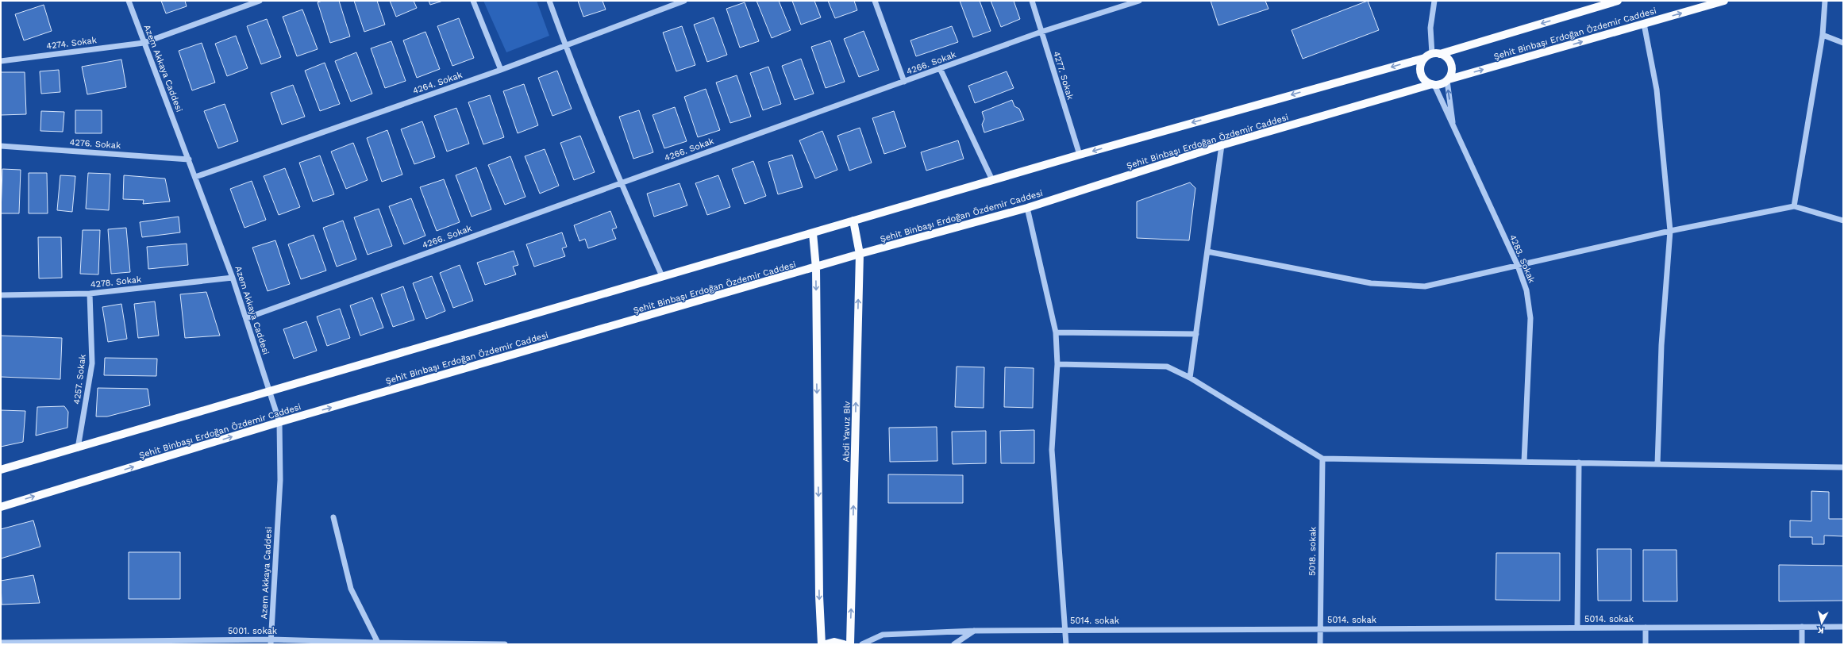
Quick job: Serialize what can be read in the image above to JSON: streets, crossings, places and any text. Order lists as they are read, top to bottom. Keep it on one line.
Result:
{"streets":{"main road":["Şehit Binbaşı Erdoğan Özdemir Caddesi","Abdi Yavuz Blv"],"street":["4274. Sokak","4266. Sokak","Azem Akkaya Caddesi","4277. Sokak","4264. Sokak","4276. Sokak","4283. Sokak","4278. Sokak","4257. Sokak","5018. sokak","5014. sokak","5001. sokak"]},"crossings":[["Şehit Binbaşı Erdoğan Özdemir Caddesi","Azem Akkaya Caddesi"],["Şehit Binbaşı Erdoğan Özdemir Caddesi","4283. Sokak"],["Şehit Binbaşı Erdoğan Özdemir Caddesi","Abdi Yavuz Blv"],["4274. Sokak","Azem Akkaya Caddesi"],["4266. Sokak","Azem Akkaya Caddesi"],["4266. Sokak","4277. Sokak"],["Azem Akkaya Caddesi","4264. Sokak"],["Azem Akkaya Caddesi","4276. Sokak"],["Azem Akkaya Caddesi","4278. Sokak"],["Azem Akkaya Caddesi","5001. sokak"],["4278. Sokak","4257. Sokak"],["5018. sokak","5014. sokak"]],"north":"bottom"}
